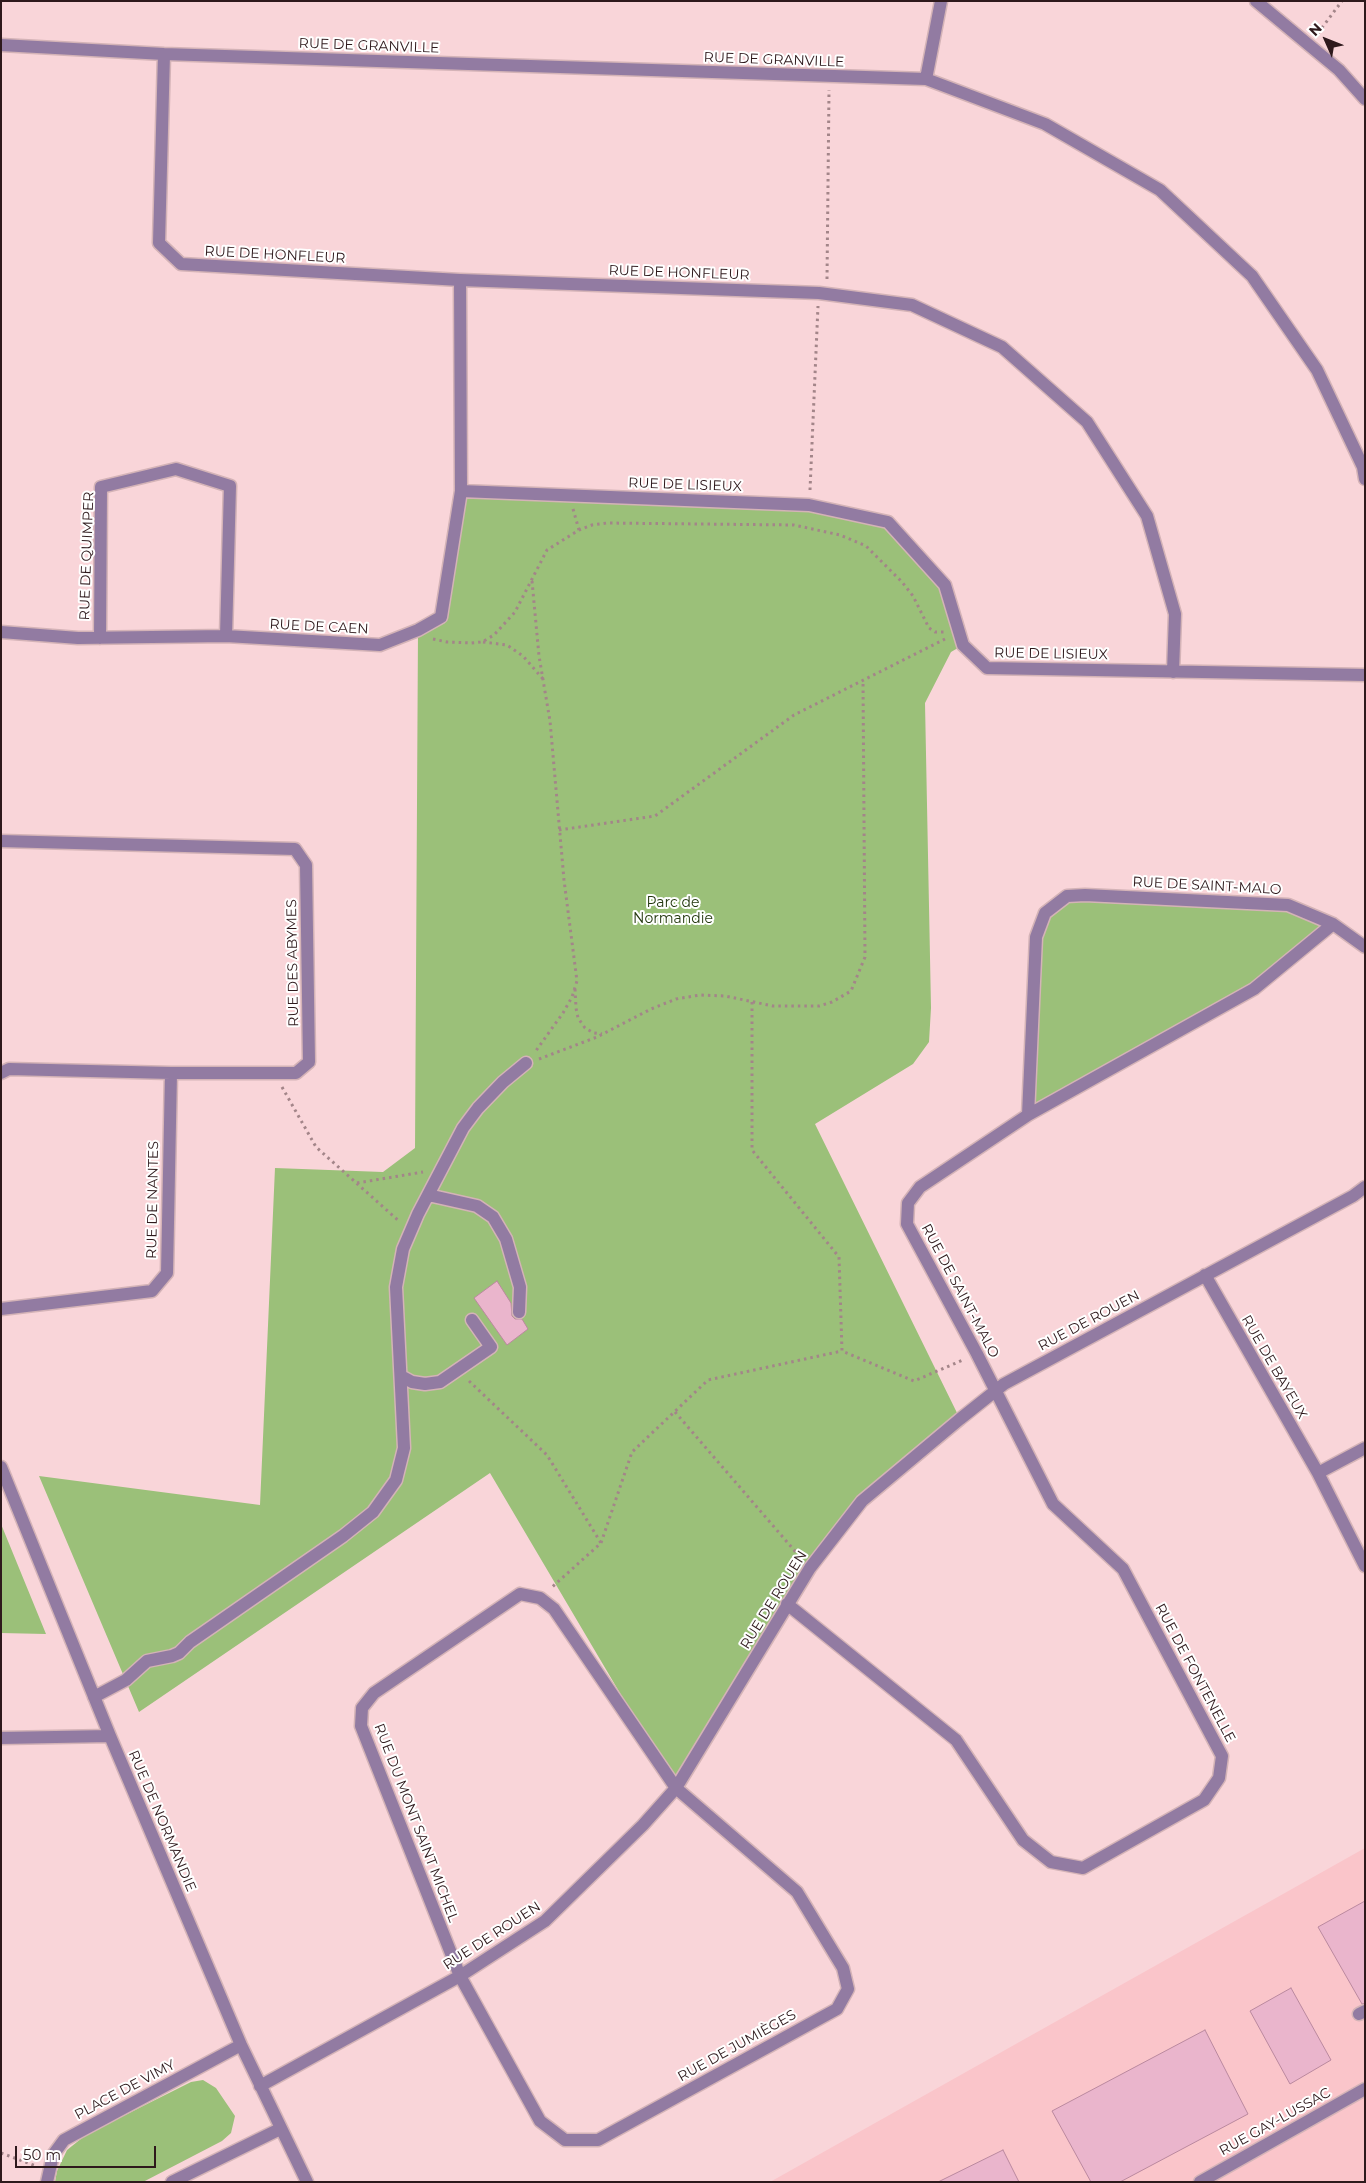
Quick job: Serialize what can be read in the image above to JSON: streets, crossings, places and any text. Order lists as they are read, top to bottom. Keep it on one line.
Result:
{"streets":{"street":["RUE DE GRANVILLE","RUE DE HONFLEUR","RUE DE LISIEUX","RUE DE QUIMPER","RUE DE CAEN","RUE DE SAINT-MALO","RUE DES ABYMES","RUE DE NANTES","RUE DE ROUEN","RUE DE BAYEUX","RUE DE FONTENELLE","RUE DE NORMANDIE","RUE DU MONT SAINT MICHEL","RUE DE JUMIÈGES","PLACE DE VIMY","RUE GAY-LUSSAC"]},"crossings":[["RUE DE GRANVILLE","RUE DE HONFLEUR"],["RUE DE HONFLEUR","RUE DE LISIEUX"],["RUE DE HONFLEUR","RUE DE CAEN"],["RUE DE LISIEUX","RUE DE CAEN"],["RUE DE QUIMPER","RUE DE CAEN"],["RUE DE SAINT-MALO","RUE DE ROUEN"],["RUE DE SAINT-MALO","RUE DE FONTENELLE"],["RUE DES ABYMES","RUE DE NANTES"],["RUE DE ROUEN","RUE DE BAYEUX"],["RUE DE ROUEN","RUE DE FONTENELLE"],["RUE DE ROUEN","RUE DE NORMANDIE"],["RUE DE ROUEN","RUE DU MONT SAINT MICHEL"],["RUE DE ROUEN","RUE DE JUMIÈGES"],["RUE DE NORMANDIE","PLACE DE VIMY"],["RUE DU MONT SAINT MICHEL","RUE DE JUMIÈGES"]],"parks":["Parc de Normandie"],"scale_bar":"50 m","north":"top left"}
